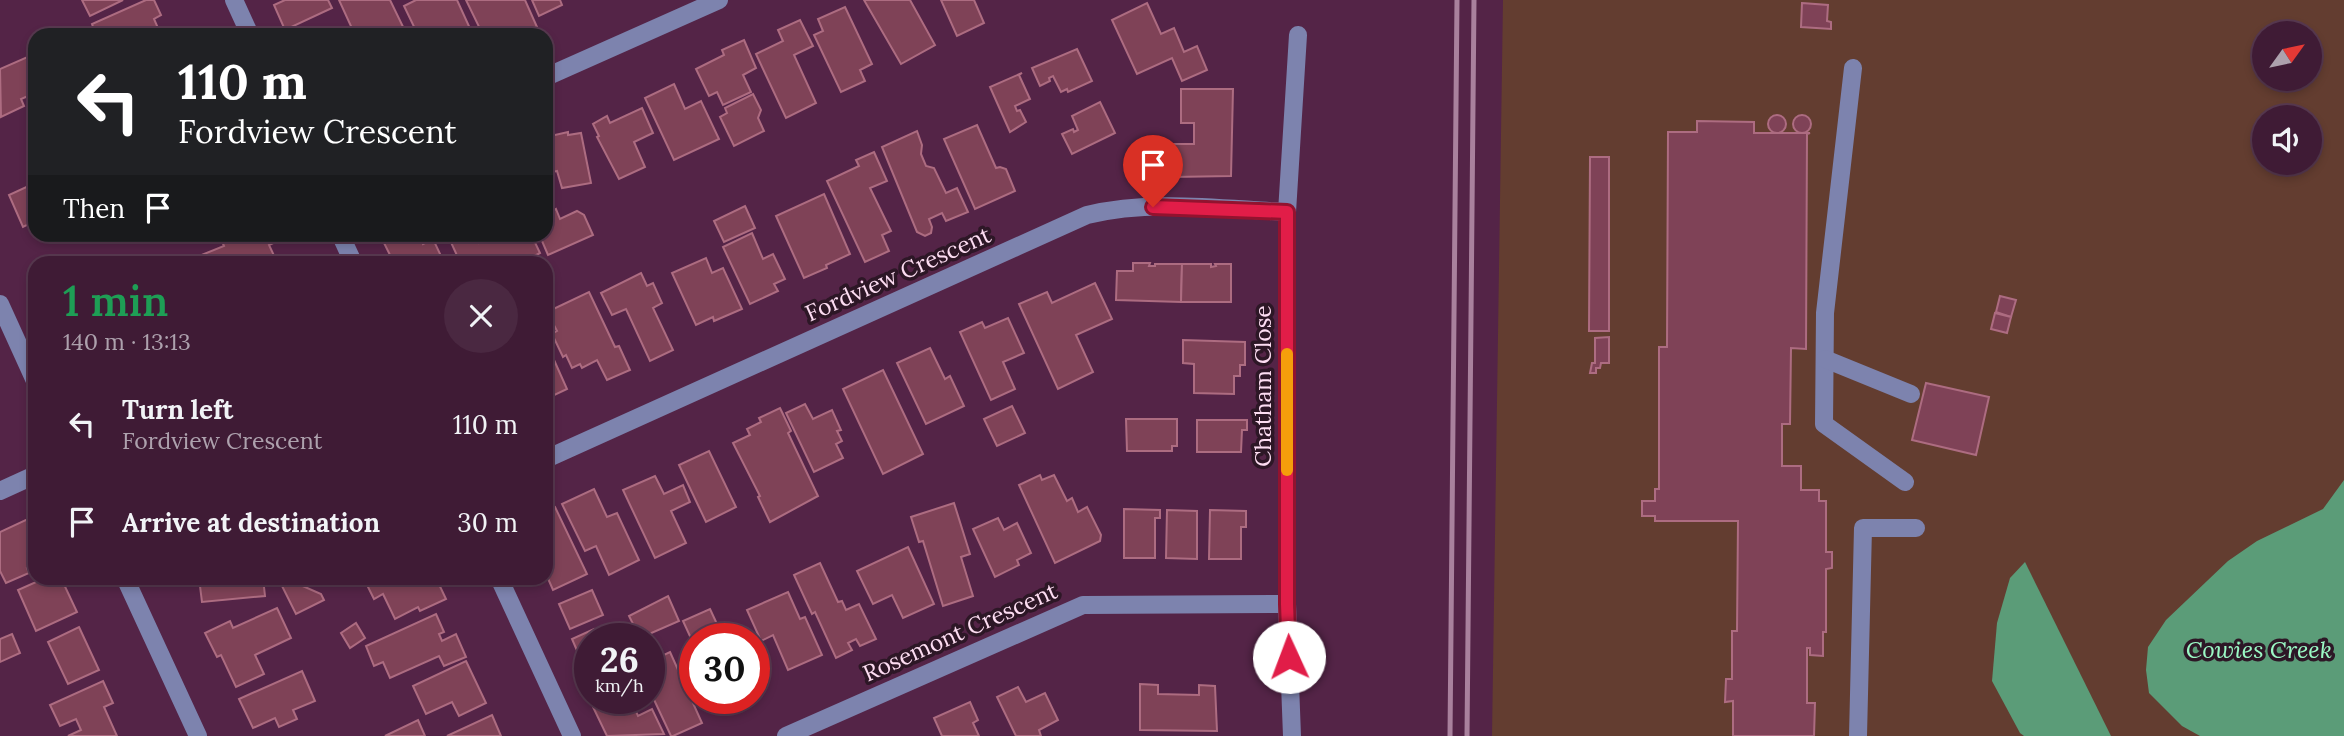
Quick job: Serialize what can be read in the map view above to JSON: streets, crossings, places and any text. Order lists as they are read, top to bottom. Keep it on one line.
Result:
{"streets":{"street":["Fordview Crescent","Chatham Close","Rosemont Crescent"]},"crossings":[["Fordview Crescent","Chatham Close"],["Chatham Close","Rosemont Crescent"]],"water":["Cowies Creek"],"north":"top right","page":{"turn":["110 m","Fordview Crescent"],"then":"Then","heading":["1 min","140 m · 13:13"],"list":[{"name":"Turn left","note":"Fordview Crescent","value":"110 m"},{"name":"Arrive at destination","value":"30 m"}],"speed":"26 km/h","limit":"30"}}
